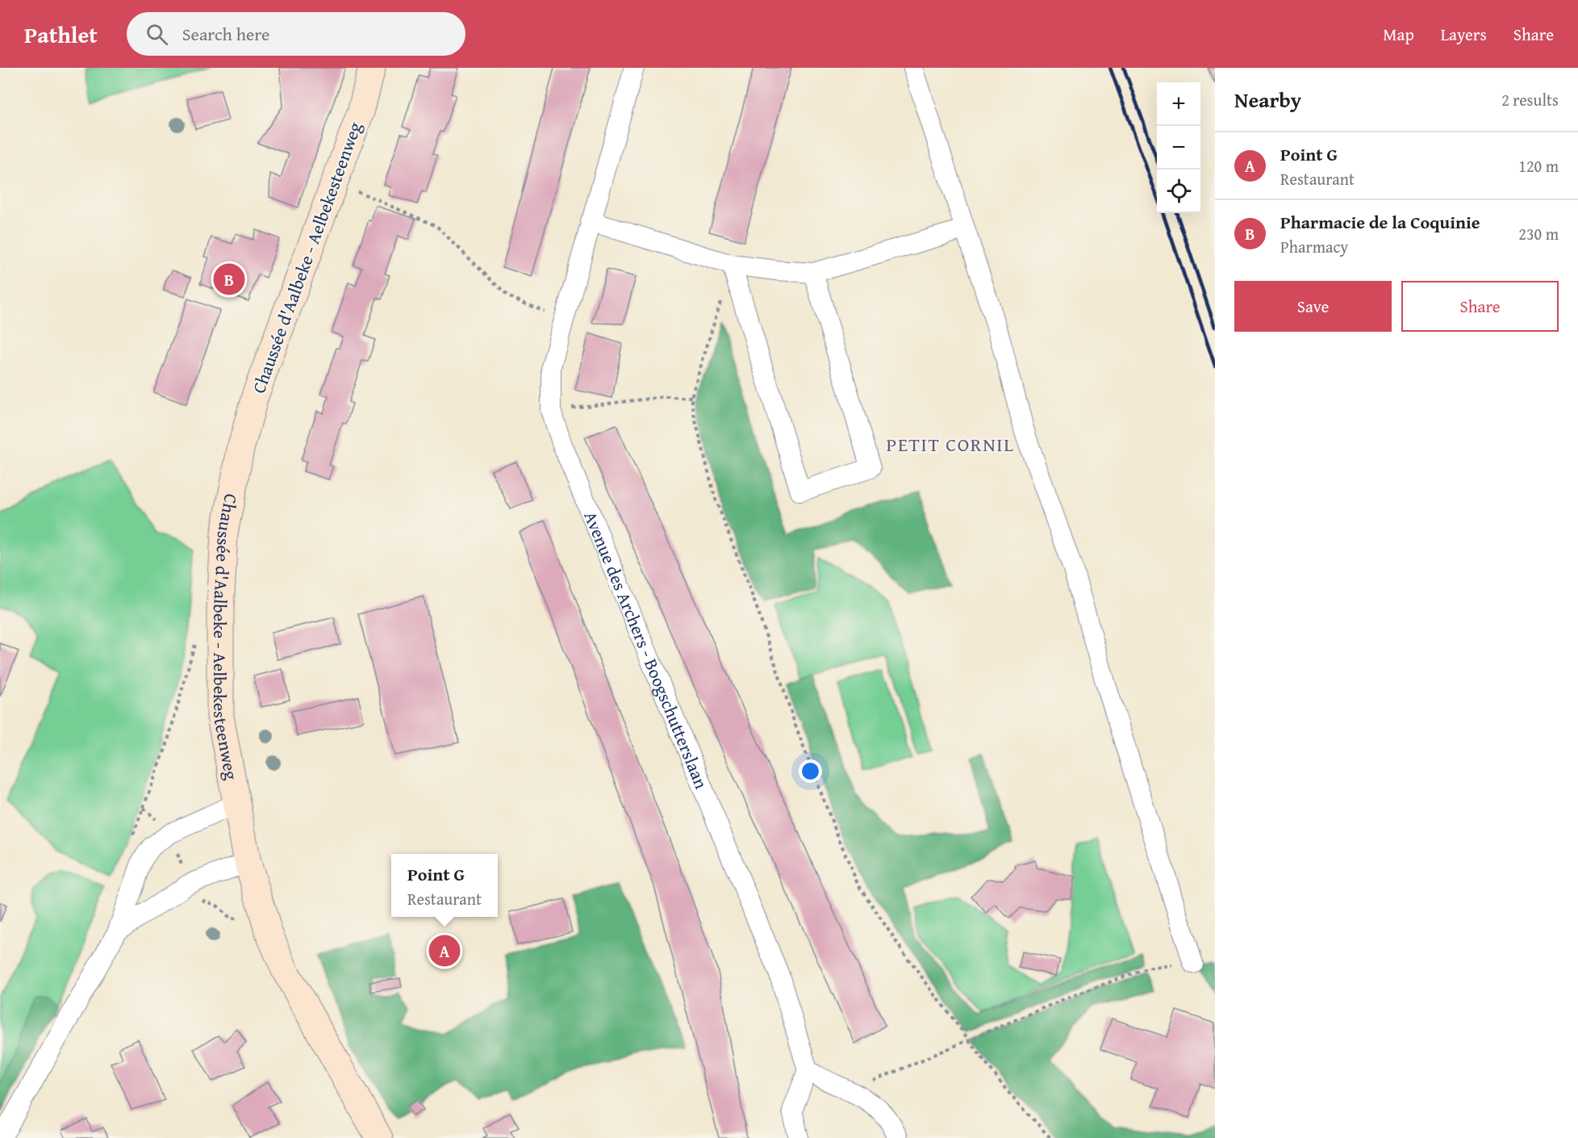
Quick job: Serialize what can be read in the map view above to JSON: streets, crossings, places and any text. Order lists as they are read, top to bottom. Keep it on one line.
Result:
{"streets":{"main road":["Chaussée d'Aalbeke - Aelbekesteenweg"],"street":["Avenue des Archers - Boogschutterslaan"]},"districts":["PETIT CORNIL"],"page":{"header":"Pathlet","search":"Search here","nav":["Map","Layers","Share"],"heading":["Nearby","2 results"],"map_buttons":["+","−"],"list":[{"mark":"A","name":"Point G","note":"Restaurant","value":"120 m"},{"mark":"B","name":"Pharmacie de la Coquinie","note":"Pharmacy","value":"230 m"}],"pins":["B","A"],"buttons":["Save","Share"],"popup":["Point G","Restaurant"]}}
